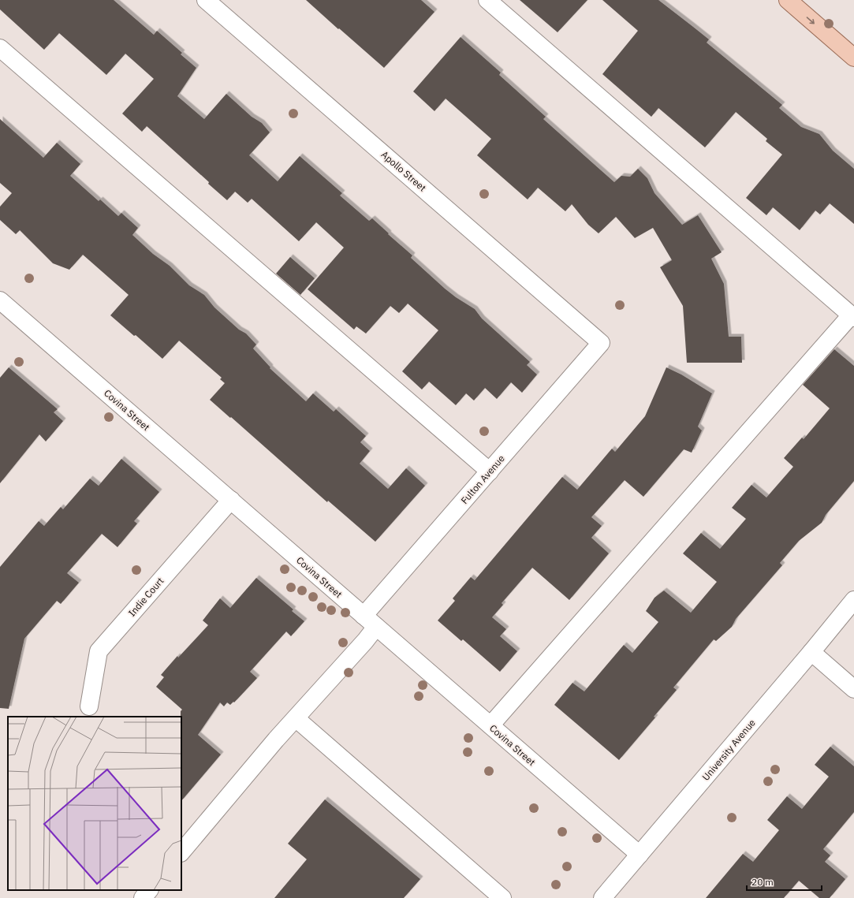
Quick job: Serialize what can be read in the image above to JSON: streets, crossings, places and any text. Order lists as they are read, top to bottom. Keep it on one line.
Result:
{"streets":{"street":["Apollo Street","Covina Street","Fulton Avenue","Indie Court","University Avenue"]},"crossings":[["Apollo Street","Fulton Avenue"],["Covina Street","Fulton Avenue"],["Covina Street","Indie Court"],["Covina Street","University Avenue"]],"scale_bar":"20 m"}
